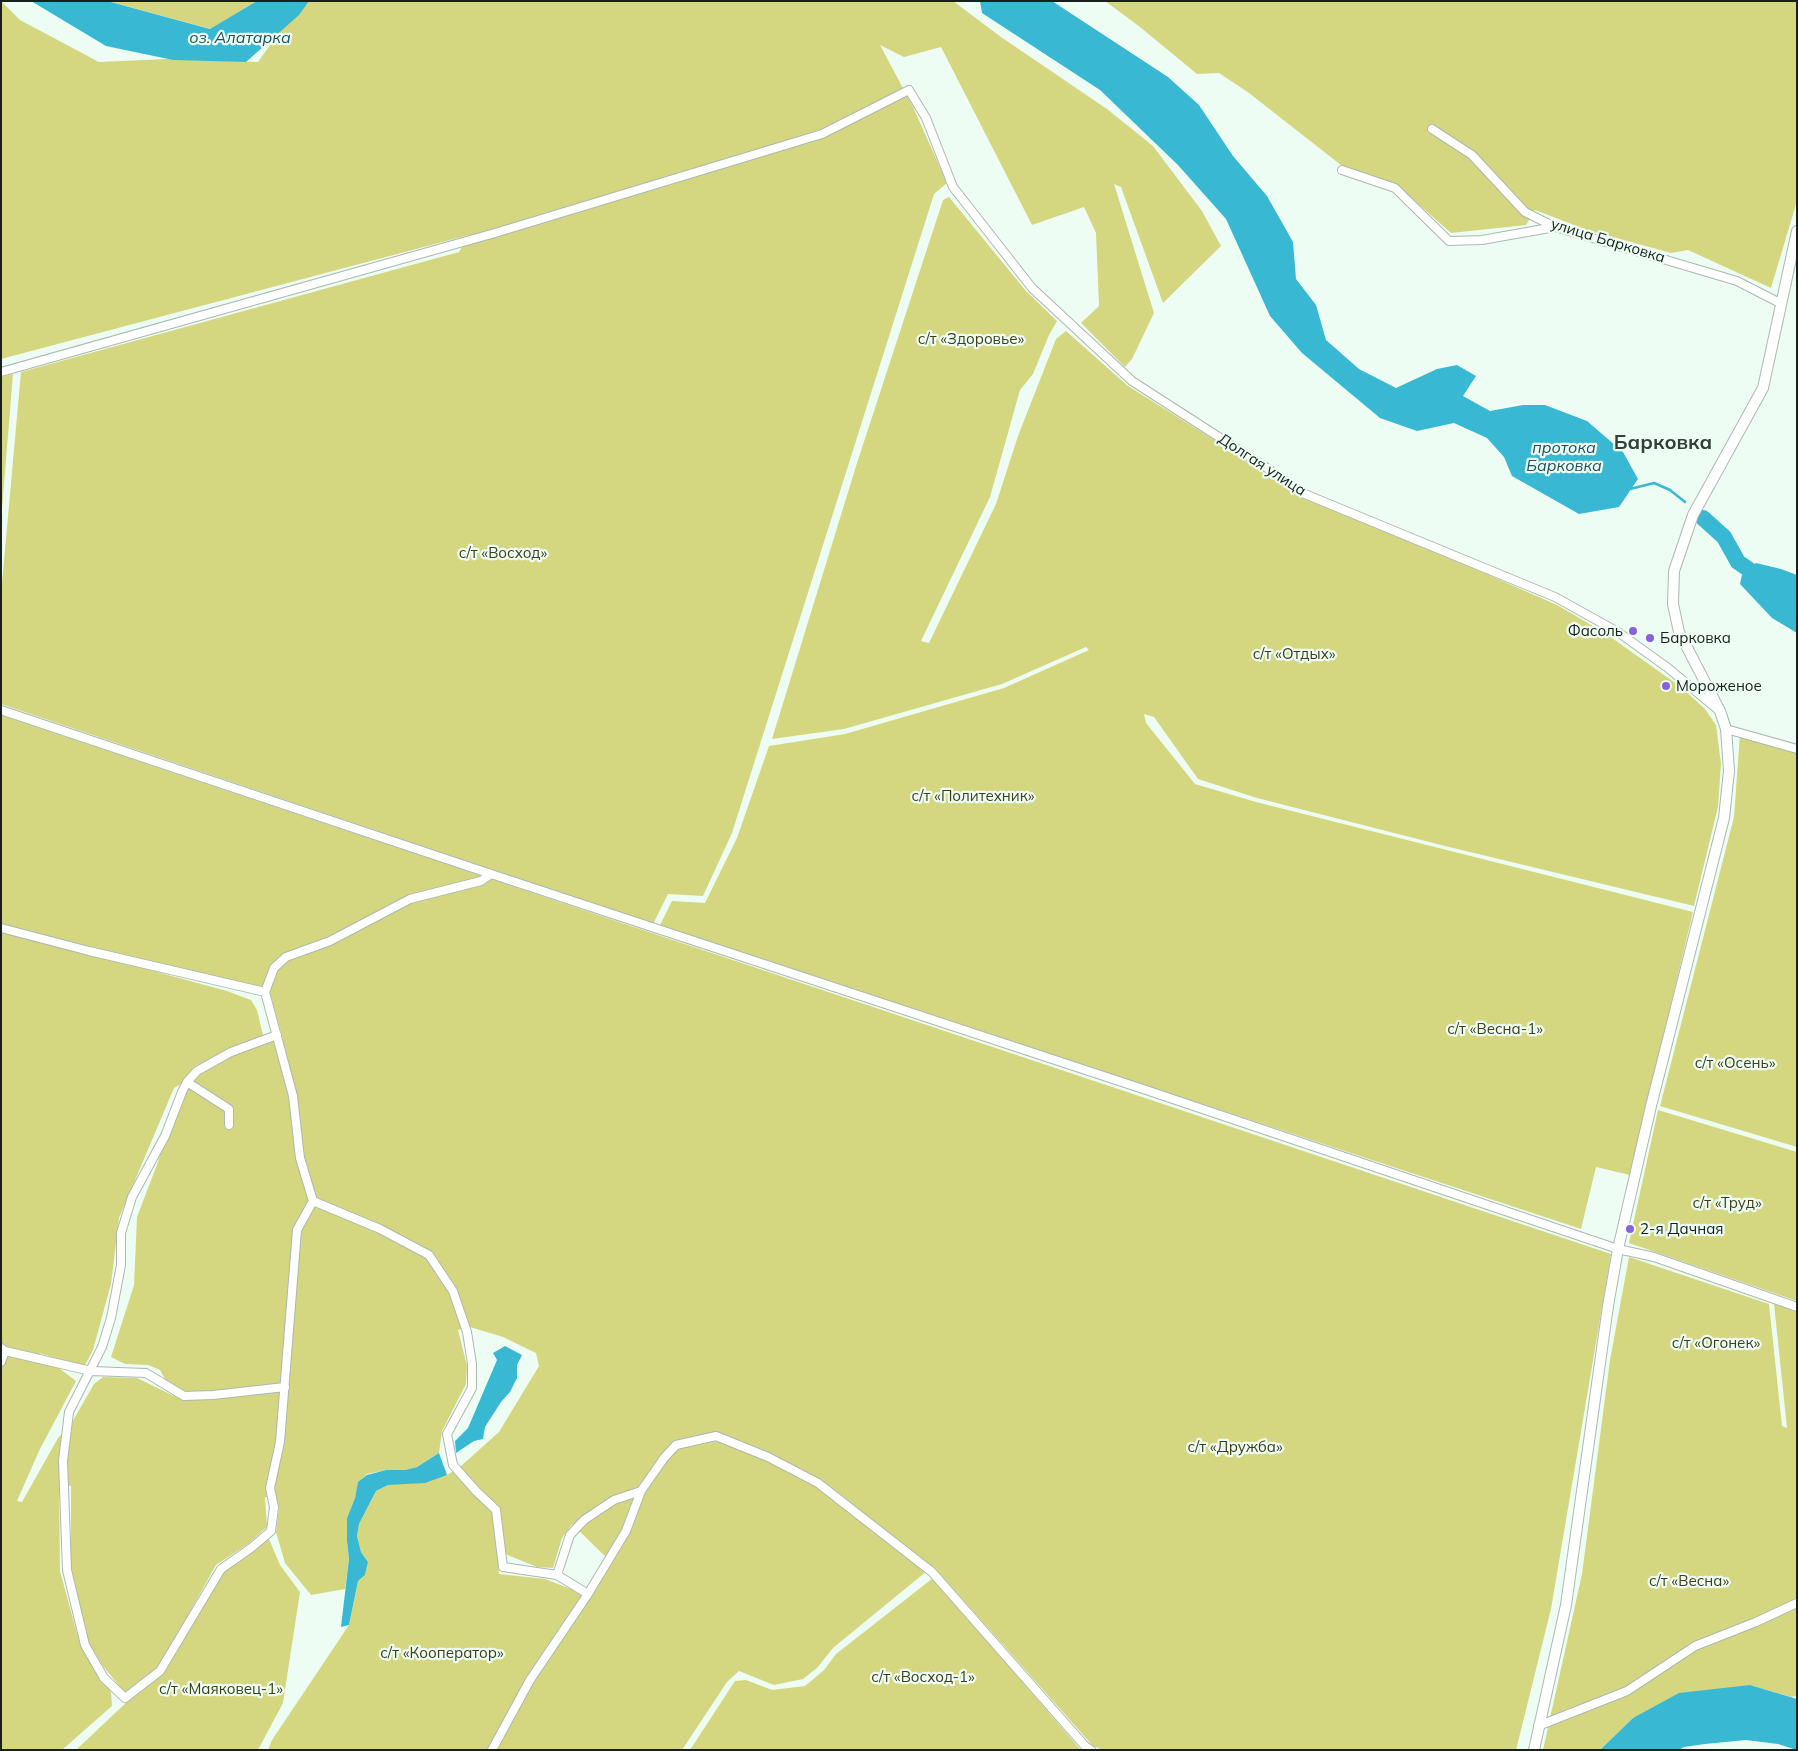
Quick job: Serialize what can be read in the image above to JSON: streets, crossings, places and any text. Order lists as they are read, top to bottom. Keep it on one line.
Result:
{"streets":{"street":["улица Барковка","Долгая улица"]},"districts":["Барковка"],"water":["оз. Алатарка","протока Барковка"],"parks":["с/т «Здоровье»","с/т «Восход»","с/т «Отдых»","с/т «Политехник»","с/т «Весна-1»","с/т «Осень»","с/т «Труд»","с/т «Огонек»","с/т «Дружба»","с/т «Весна»","с/т «Кооператор»","с/т «Восход-1»","с/т «Маяковец-1»"],"places":["Фасоль","Барковка","Мороженое","2-я Дачная"]}
